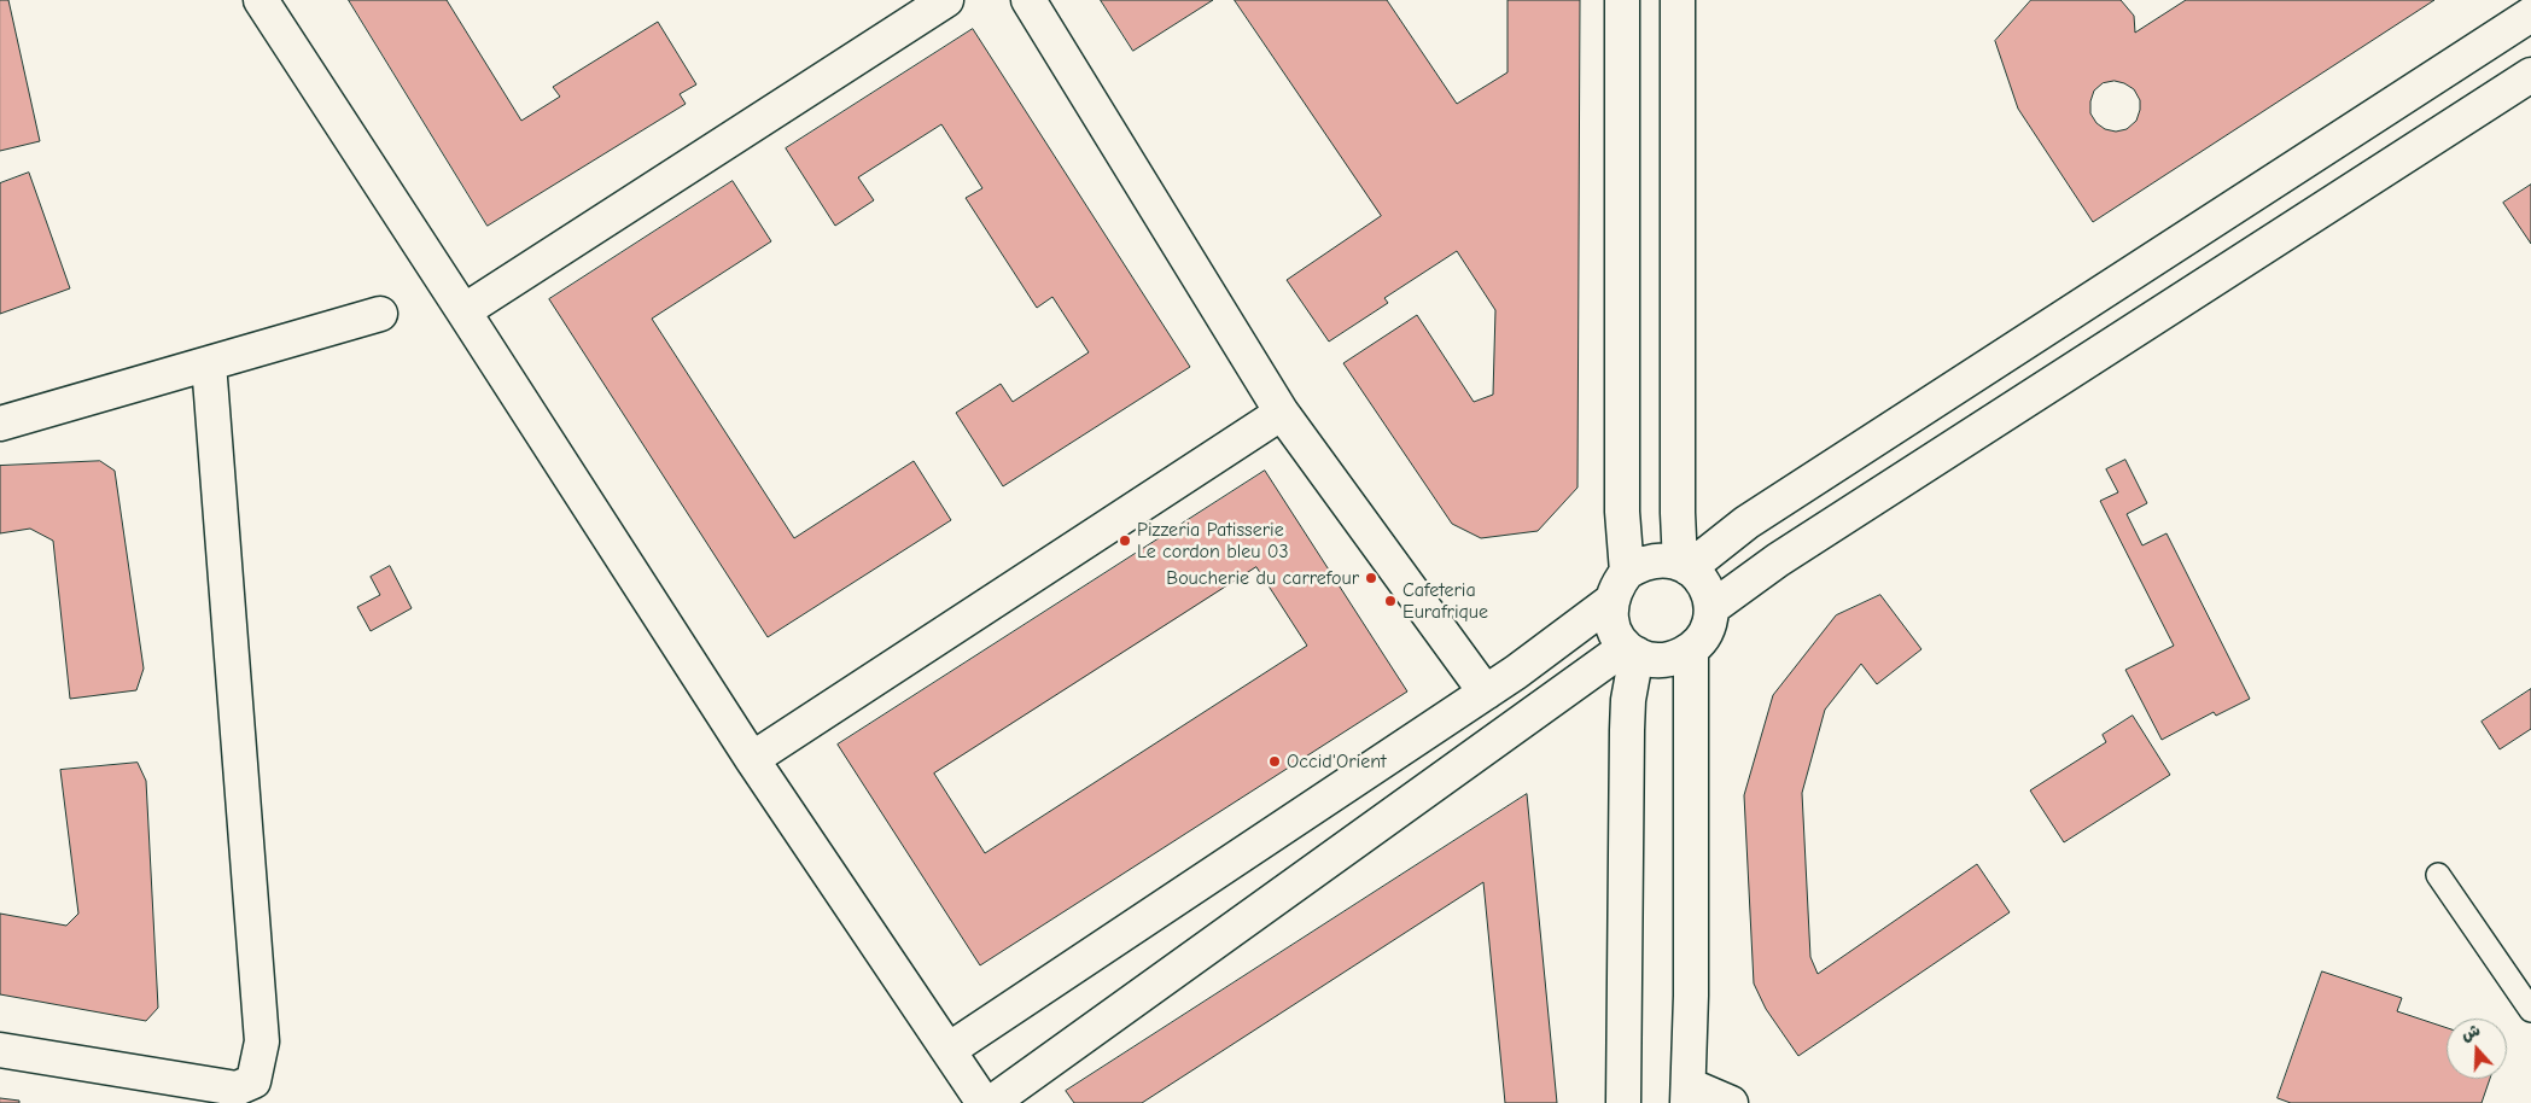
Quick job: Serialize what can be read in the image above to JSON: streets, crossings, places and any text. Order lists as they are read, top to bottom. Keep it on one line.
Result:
{"places":["Pizzeria Patisserie Le cordon bleu 03","Boucherie du carrefour","Cafeteria Eurafrique","Occid'Orient"],"north":"top"}
